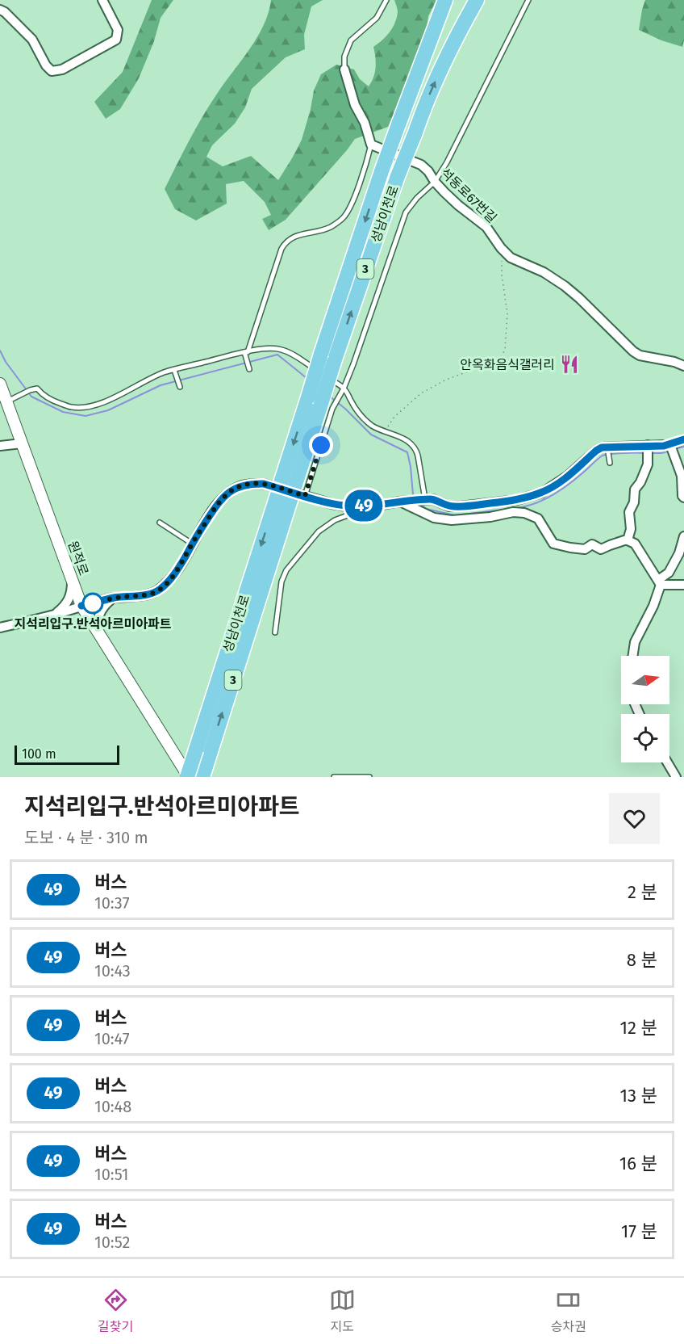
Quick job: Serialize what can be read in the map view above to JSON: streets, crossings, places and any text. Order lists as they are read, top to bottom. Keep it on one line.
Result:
{"streets":{"highway":["성남이천로","3"],"street":["석동로67번길","원적로"]},"crossings":[["성남이천로","3"],["성남이천로","원적로"]],"places":{"restaurant":["안옥화음식갤러리"],"other":["지석리입구.반석아르미아파트"]},"lines":["bus line 49"],"scale_bar":"100 m","north":"right","page":{"on_map":"49","scale":"100 m","heading":["지석리입구.반석아르미아파트","도보 · 4 분 · 310 m"],"list":[{"mark":"49","name":"버스","note":"10:37","value":"2 분"},{"mark":"49","name":"버스","note":"10:43","value":"8 분"},{"mark":"49","name":"버스","note":"10:47","value":"12 분"},{"mark":"49","name":"버스","note":"10:48","value":"13 분"},{"mark":"49","name":"버스","note":"10:51","value":"16 분"},{"mark":"49","name":"버스","note":"10:52","value":"17 분"}],"tabs":["길찾기","지도","승차권"]}}
